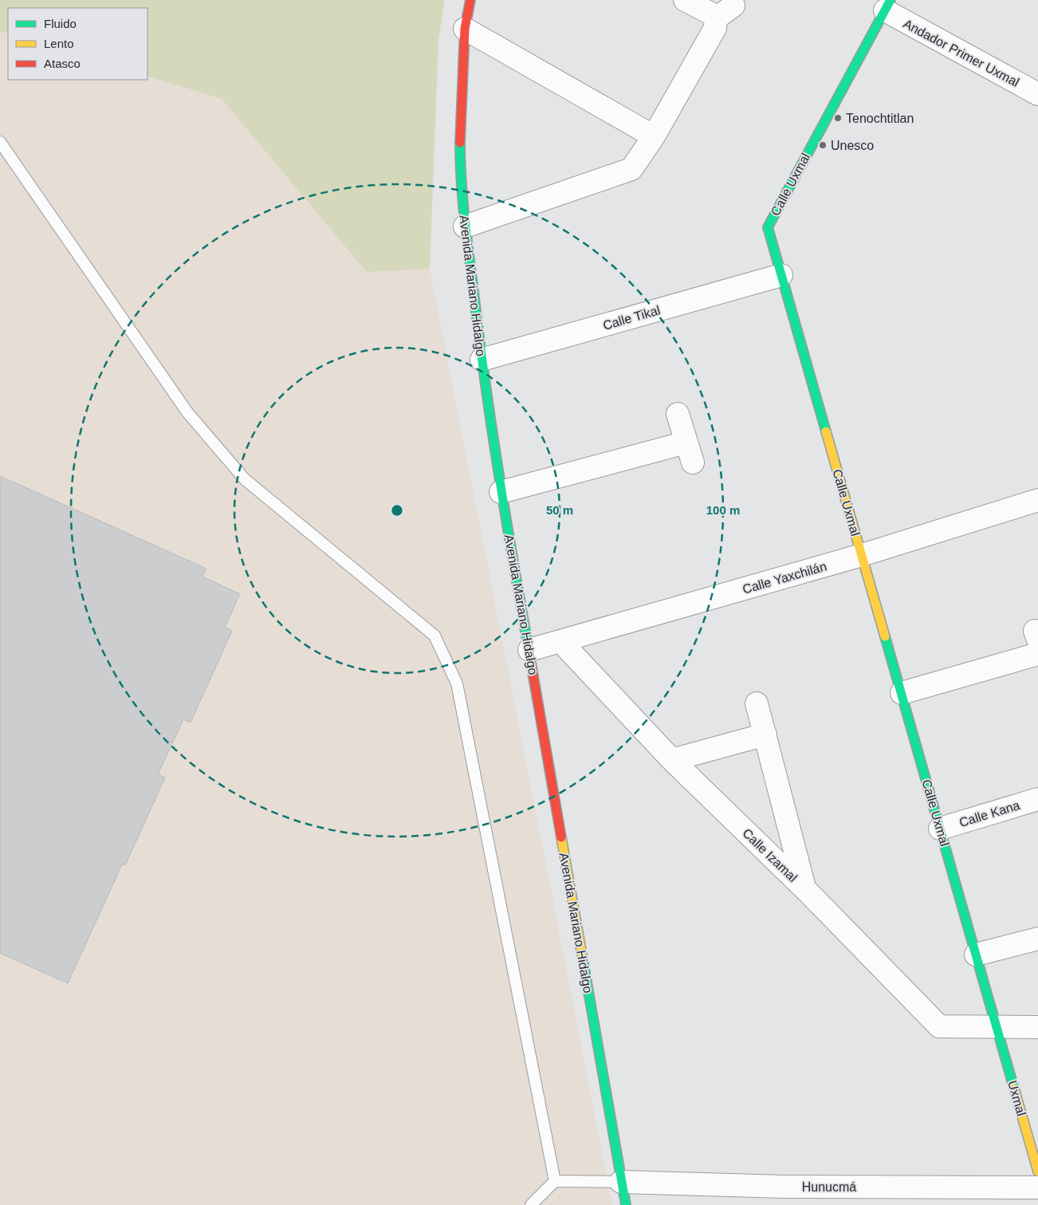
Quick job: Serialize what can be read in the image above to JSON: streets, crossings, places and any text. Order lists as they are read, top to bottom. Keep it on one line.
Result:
{"streets":{"street":["Andador Primer Uxmal","Calle Uxmal","Avenida Mariano Hidalgo","Calle Tikal","Calle Yaxchilán","Calle Kana","Calle Izamal","Uxmal","Hunucmá"]},"crossings":[["Andador Primer Uxmal","Calle Uxmal"],["Calle Uxmal","Calle Tikal"],["Calle Uxmal","Calle Yaxchilán"],["Calle Uxmal","Calle Kana"],["Calle Uxmal","Calle Izamal"],["Calle Uxmal","Uxmal"],["Avenida Mariano Hidalgo","Calle Tikal"],["Avenida Mariano Hidalgo","Calle Yaxchilán"],["Avenida Mariano Hidalgo","Hunucmá"],["Calle Yaxchilán","Calle Izamal"],["Calle Izamal","Uxmal"]],"places":["Tenochtitlan","Unesco"],"legend":["Fluido","Lento","Atasco"],"rings":["50 m","100 m"]}
